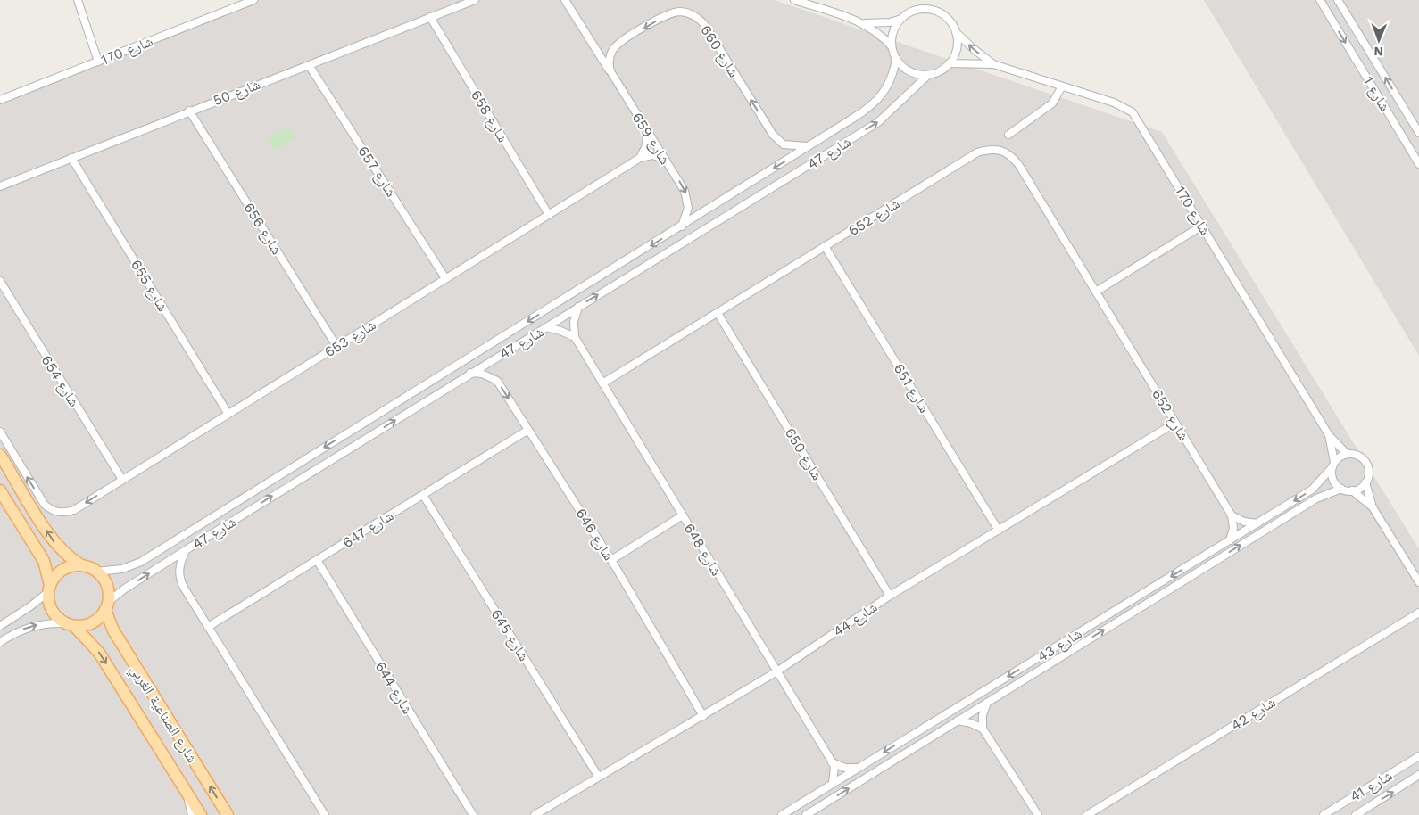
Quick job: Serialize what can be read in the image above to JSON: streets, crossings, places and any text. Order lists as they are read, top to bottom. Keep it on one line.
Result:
{"streets":{"main road":["شارع الصناعية الغربي"],"street":["شارع 170","شارع 660","شارع 50","شارع 1","شارع 658","شارع 659","شارع 47","شارع 657","شارع 652","شارع 656","شارع 655","شارع 653","شارع 654","شارع 651","شارع 650","شارع 647","شارع 646","شارع 648","شارع 44","شارع 645","شارع 43","شارع 644","شارع 42","شارع 41"]},"crossings":[["شارع 170","شارع 47"],["شارع 170","شارع 43"],["شارع 660","شارع 47"],["شارع 50","شارع 658"],["شارع 50","شارع 657"],["شارع 50","شارع 656"],["شارع 50","شارع 655"],["شارع 658","شارع 653"],["شارع 659","شارع 47"],["شارع 47","شارع 646"],["شارع 47","شارع الصناعية الغربي"],["شارع 657","شارع 653"],["شارع 652","شارع 651"],["شارع 652","شارع 650"],["شارع 652","شارع 648"],["شارع 652","شارع 44"],["شارع 656","شارع 653"],["شارع 655","شارع 653"],["شارع 653","شارع 654"],["شارع 651","شارع 44"],["شارع 650","شارع 44"],["شارع 647","شارع 646"],["شارع 647","شارع 645"],["شارع 647","شارع 644"],["شارع 646","شارع 44"],["شارع 648","شارع 44"],["شارع 648","شارع 43"],["شارع 44","شارع 645"]],"one_way":["شارع 659"],"north":"bottom"}
